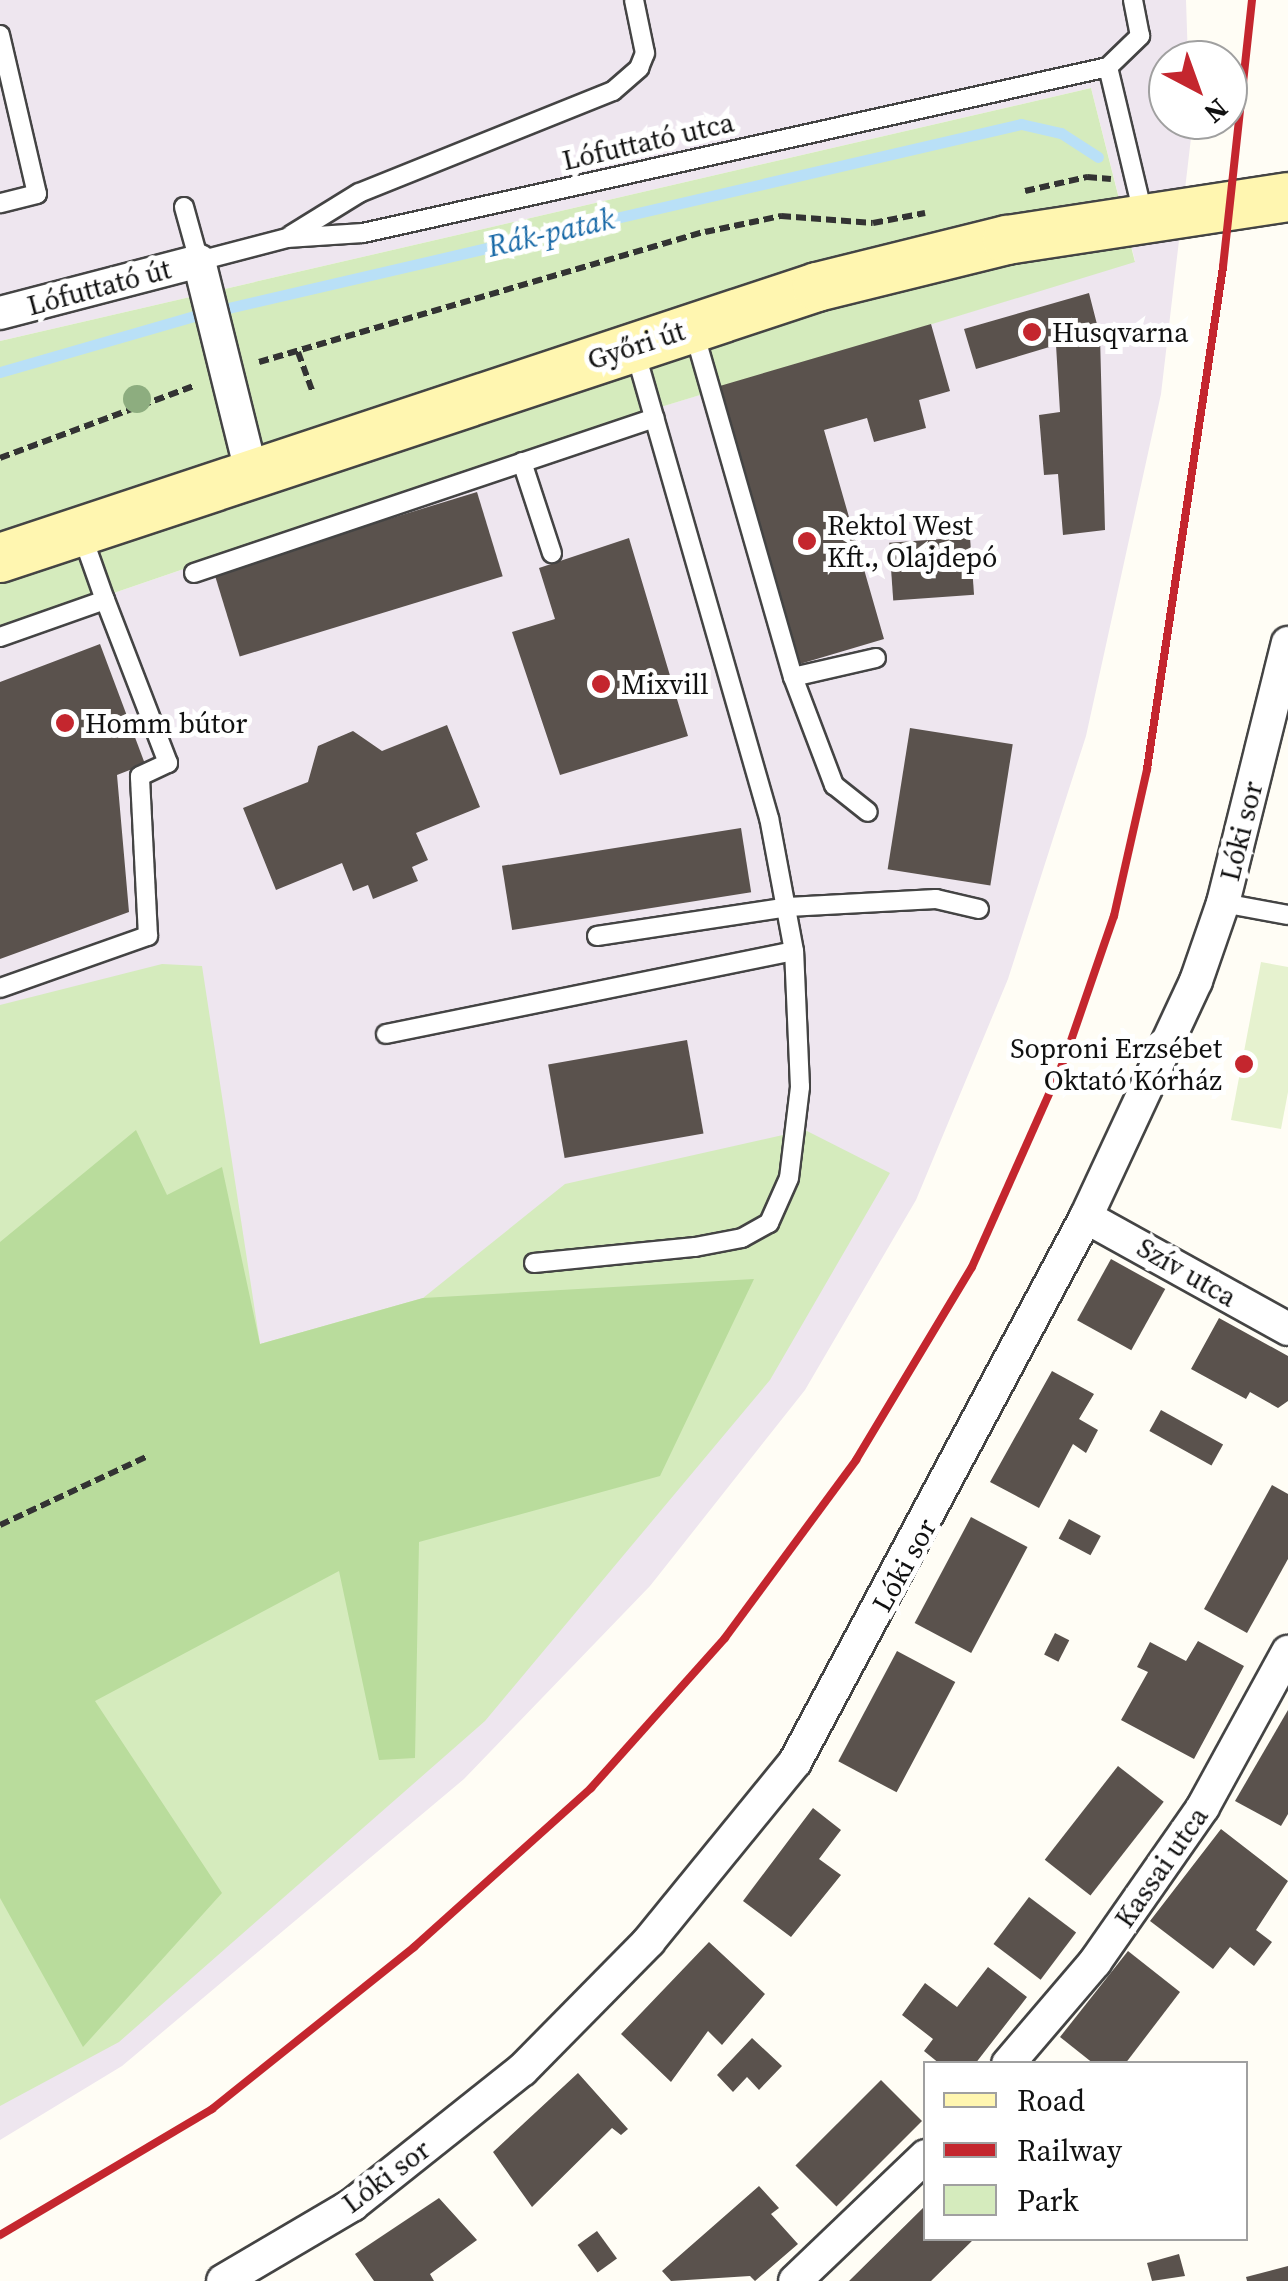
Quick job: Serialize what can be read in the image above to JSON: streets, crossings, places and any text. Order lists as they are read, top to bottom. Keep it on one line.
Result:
{"streets":{"main road":["Győri út"],"street":["Lófuttató út","Lóki sor","Szív utca","Kassai utca"],"lane":["Lófuttató utca"]},"crossings":[["Lófuttató utca","Lófuttató út"],["Lóki sor","Szív utca"]],"water":["Rák-patak"],"places":["Husqvarna","Rektol West Kft., Olajdepó","Mixvill","Homm bútor","Soproni Erzsébet Oktató Kórház"],"legend":["Road","Railway","Park"],"north":"bottom right"}
